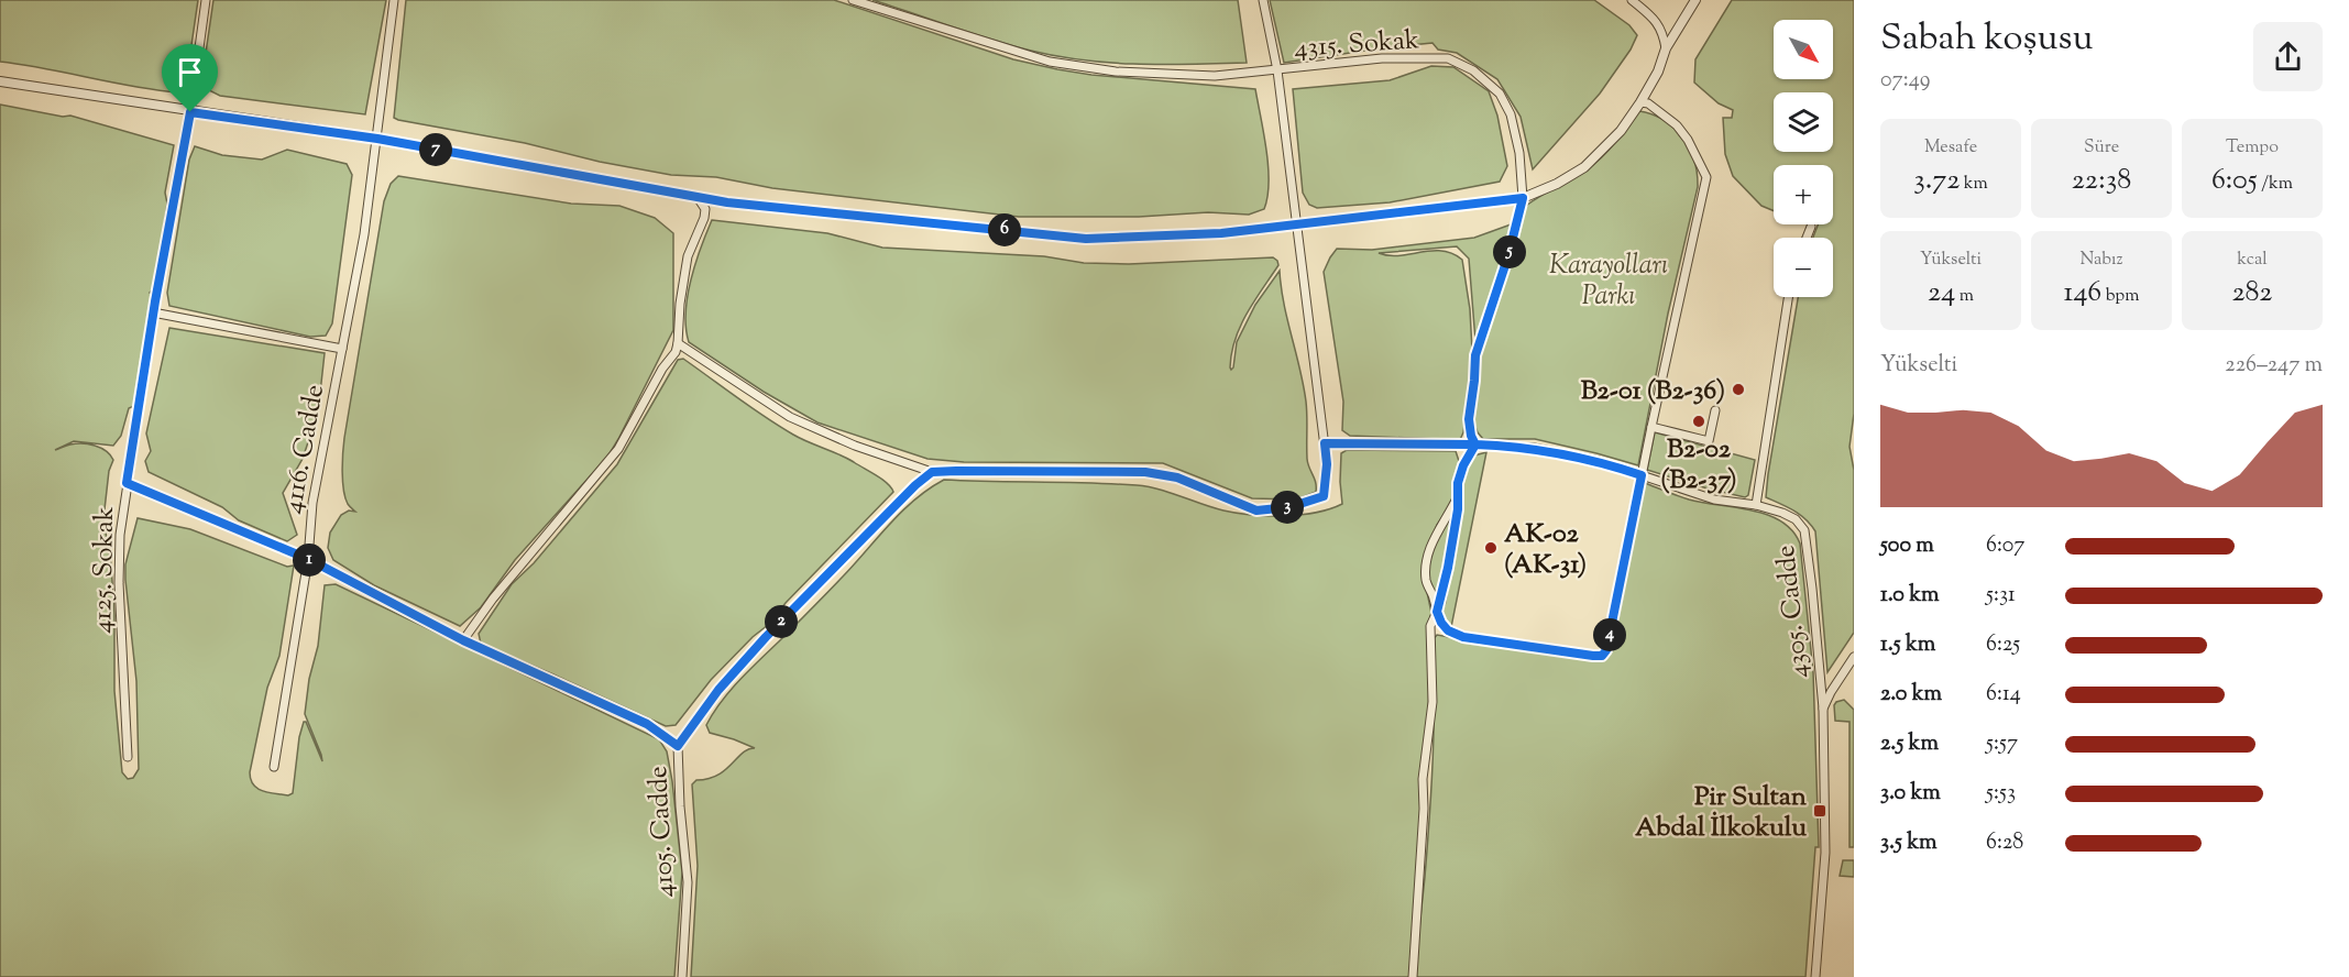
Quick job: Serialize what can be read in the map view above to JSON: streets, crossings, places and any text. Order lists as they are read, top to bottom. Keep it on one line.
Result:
{"streets":{"street":["4315. Sokak","4116. Cadde","4125. Sokak","4305. Cadde","4105. Cadde"]},"crossings":[["4315. Sokak","4305. Cadde"]],"parks":["Karayolları Parkı"],"places":{"other":["B2-01 (B2-36)","B2-02 (B2-37)","AK-02 (AK-31)"],"transit":["Pir Sultan Abdal İlkokulu"]},"north":"bottom right","page":{"heading":["Sabah koşusu","07:49"],"map_buttons":["+","−"],"stats":[["Mesafe","3.72 km"],["Süre","22:38"],["Tempo","6:05 /km"],["Yükselti","24 m"],["Nabız","146 bpm"],["kcal","282"]],"pins":["7","6","5","3","1","2","4"],"chart":["Yükselti","226–247 m"],"list":[{"name":"500 m","note":"6:07"},{"name":"1.0 km","note":"5:31"},{"name":"1.5 km","note":"6:25"},{"name":"2.0 km","note":"6:14"},{"name":"2.5 km","note":"5:57"},{"name":"3.0 km","note":"5:53"},{"name":"3.5 km","note":"6:28"}]}}
